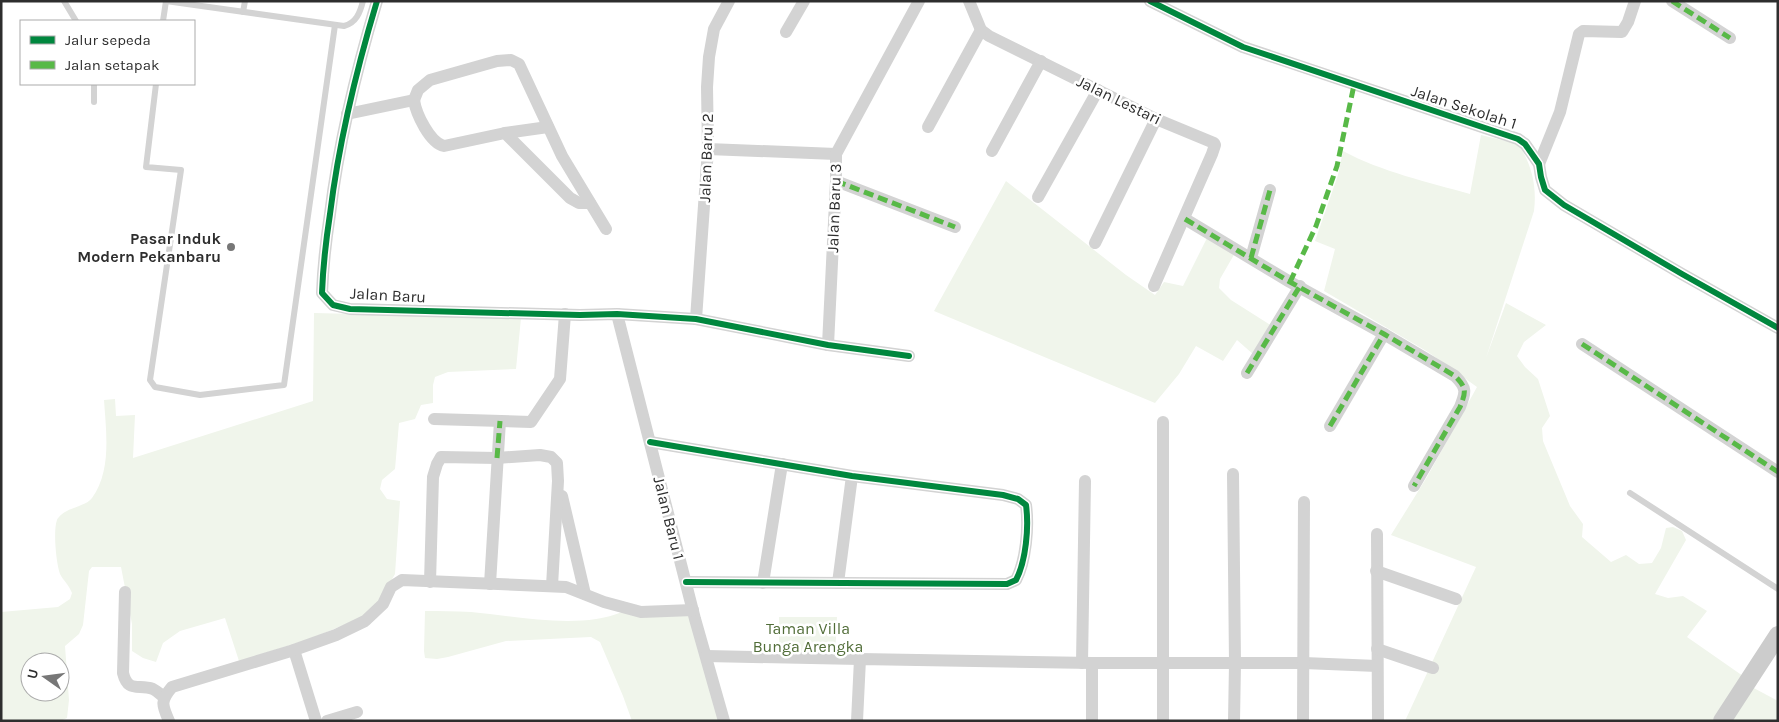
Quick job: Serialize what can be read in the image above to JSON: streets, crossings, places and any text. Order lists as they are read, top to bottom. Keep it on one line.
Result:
{"streets":{"street":["Jalan Lestari","Jalan Sekolah 1","Jalan Baru 2","Jalan Baru 3","Jalan Baru","Jalan Baru 1"]},"crossings":[["Jalan Baru 2","Jalan Baru"],["Jalan Baru 3","Jalan Baru"],["Jalan Baru","Jalan Baru 1"]],"parks":["Taman Villa Bunga Arengka"],"places":["Pasar Induk Modern Pekanbaru"],"legend":["Jalur sepeda","Jalan setapak"],"north":"left"}
